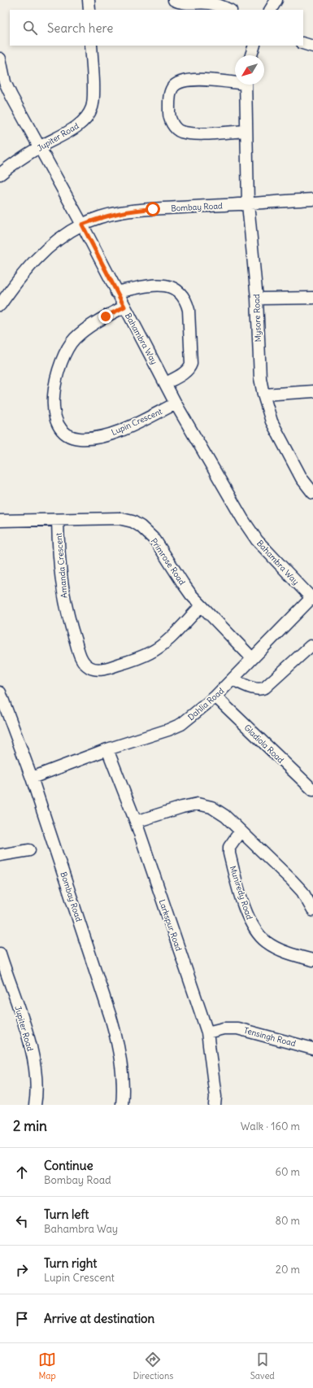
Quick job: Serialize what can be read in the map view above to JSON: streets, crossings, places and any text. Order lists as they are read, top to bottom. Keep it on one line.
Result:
{"streets":{"street":["Jupiter Road","Bombay Road","Mysore Road","Bahambra Way","Lupin Crescent","Primrose Road","Amanda Crescent","Dahlia Road","Gladiola Road","Muniredy Road","Larkspur Road","Tensingh Road"]},"crossings":[["Jupiter Road","Bahambra Way"],["Bombay Road","Mysore Road"],["Bombay Road","Bahambra Way"],["Bombay Road","Dahlia Road"],["Bahambra Way","Lupin Crescent"],["Bahambra Way","Dahlia Road"],["Primrose Road","Amanda Crescent"],["Primrose Road","Dahlia Road"],["Dahlia Road","Gladiola Road"],["Dahlia Road","Larkspur Road"],["Larkspur Road","Tensingh Road"]],"north":"bottom left","page":{"search":"Search here","heading":["2 min","Walk · 160 m"],"list":[["Continue","Bombay Road","60 m"],["Turn left","Bahambra Way","80 m"],["Turn right","Lupin Crescent","20 m"],"Arrive at destination"],"nav":["Map","Directions","Saved"]}}
